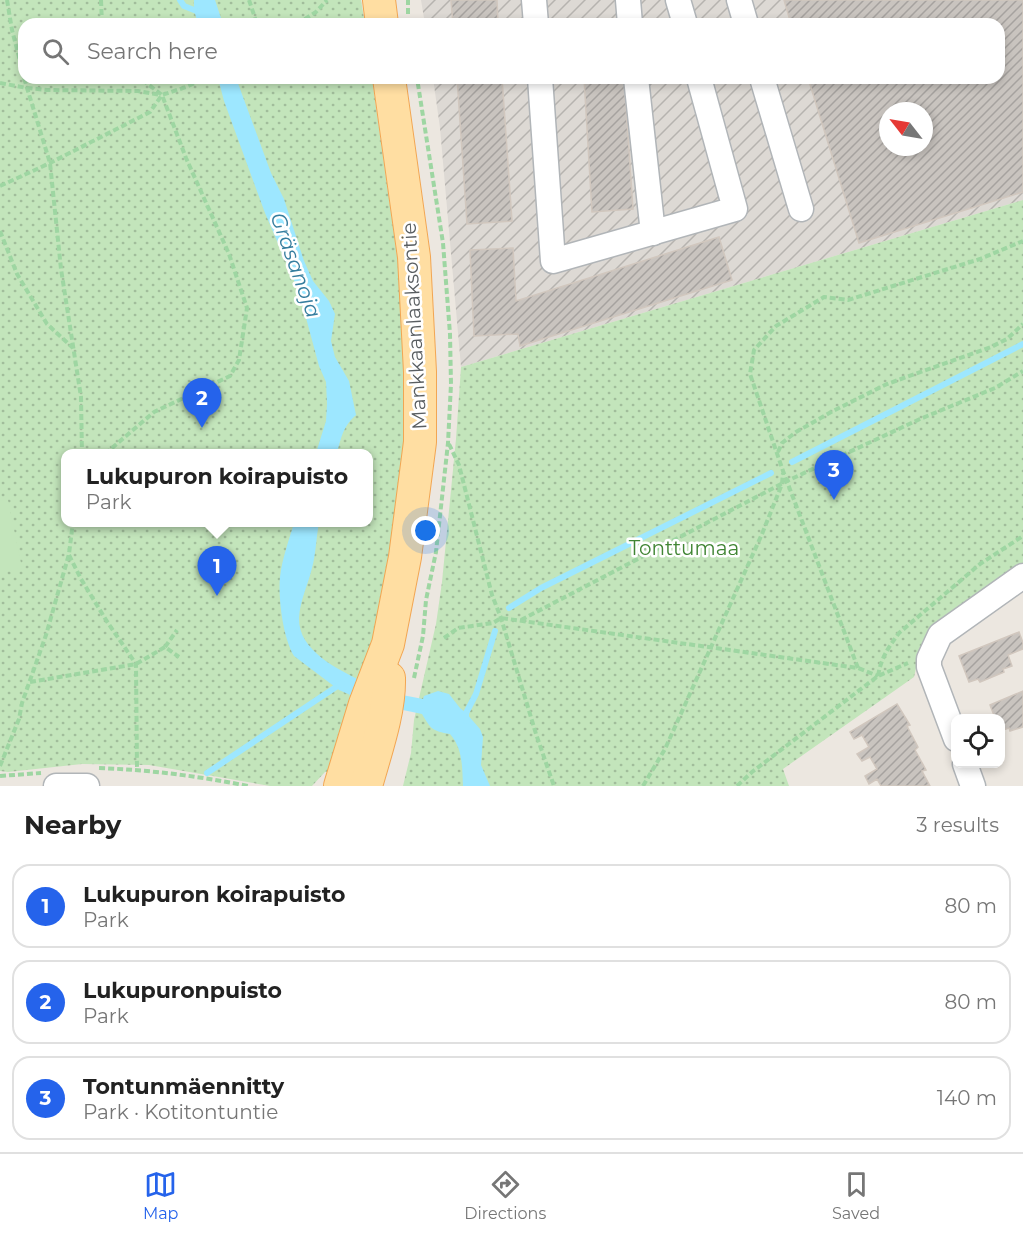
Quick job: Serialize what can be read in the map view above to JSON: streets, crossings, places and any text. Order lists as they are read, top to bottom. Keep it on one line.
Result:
{"streets":{"main road":["Mankkaanlaaksontie"]},"water":["Gräsanoja"],"parks":["Tonttumaa"],"north":"top left","page":{"search":"Search here","pins":["2","3","1"],"popup":["Lukupuron koirapuisto","Park"],"heading":["Nearby","3 results"],"list":[{"mark":"1","name":"Lukupuron koirapuisto","note":"Park","value":"80 m"},{"mark":"2","name":"Lukupuronpuisto","note":"Park","value":"80 m"},{"mark":"3","name":"Tontunmäennitty","note":"Park · Kotitontuntie","value":"140 m"}],"nav":["Map","Directions","Saved"]}}
